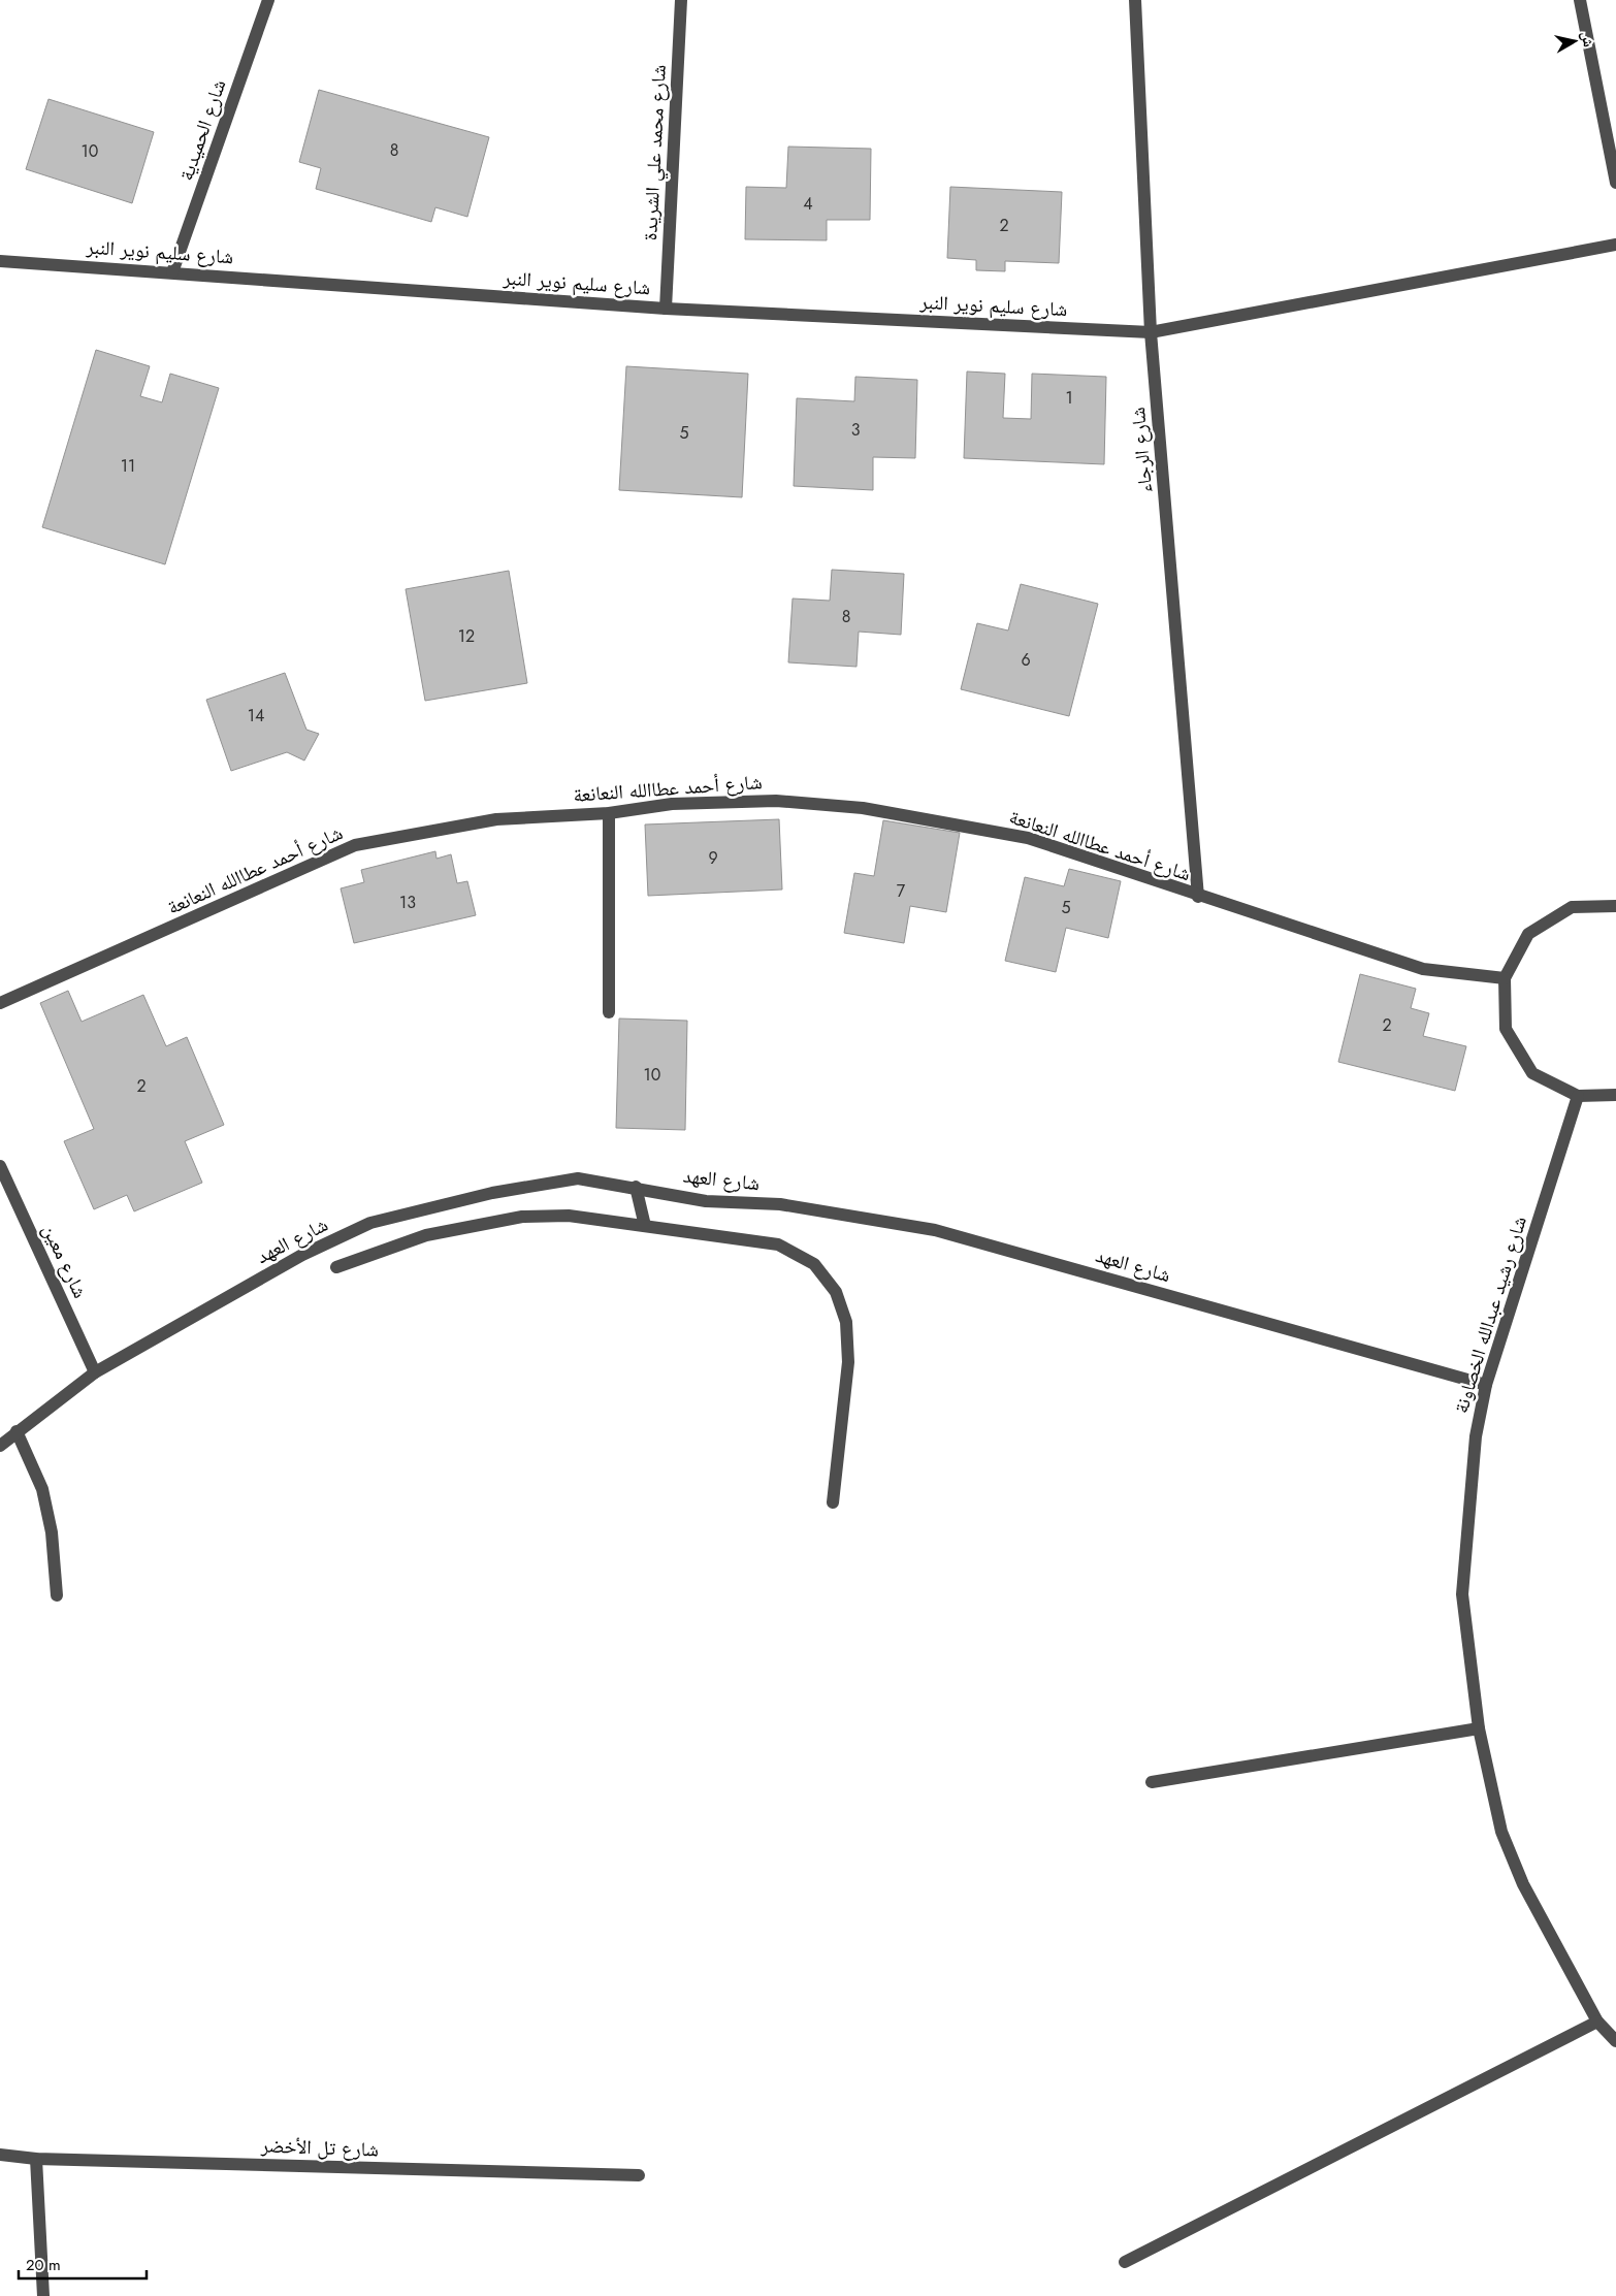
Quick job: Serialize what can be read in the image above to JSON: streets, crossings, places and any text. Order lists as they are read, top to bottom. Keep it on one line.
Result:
{"streets":{"street":["شارع الحميدية","شارع محمد علي الشريدة","شارع سليم نوير النبر","شارع الرجاء","شارع أحمد عطاالله النعانعة","شارع العهد","شارع معين","شارع رشيد عبدالله الخصاونة","شارع تل الأخضر"]},"crossings":[["شارع الحميدية","شارع سليم نوير النبر"],["شارع محمد علي الشريدة","شارع سليم نوير النبر"],["شارع سليم نوير النبر","شارع الرجاء"],["شارع الرجاء","شارع أحمد عطاالله النعانعة"],["شارع العهد","شارع معين"],["شارع العهد","شارع رشيد عبدالله الخصاونة"]],"house_numbers":["8","10","4","2","1","3","5","11","8","12","6","14","9","7","13","5","2","10","2"],"scale_bar":"20 m","north":"right"}
